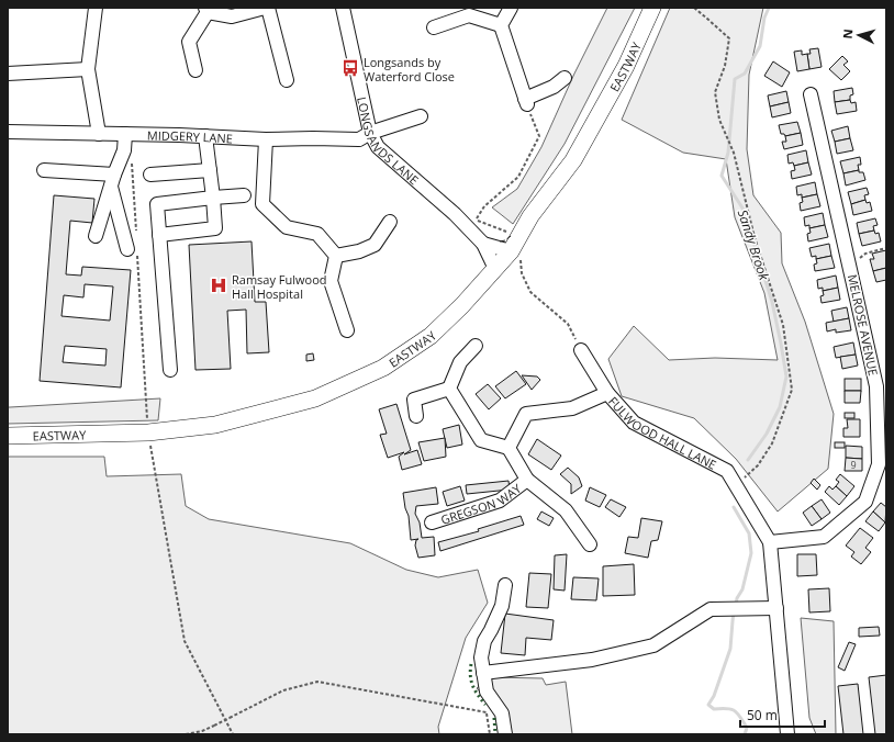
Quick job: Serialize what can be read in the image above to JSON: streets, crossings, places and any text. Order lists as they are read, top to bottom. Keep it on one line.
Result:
{"streets":{"main road":["EASTWAY"],"street":["MIDGERY LANE","LONGSANDS LANE","MELROSE AVENUE","FULWOOD HALL LANE","GREGSON WAY"]},"crossings":[["EASTWAY","LONGSANDS LANE"],["MIDGERY LANE","LONGSANDS LANE"],["MELROSE AVENUE","FULWOOD HALL LANE"]],"water":["Sandy Brook"],"places":{"bus stop":["Longsands by Waterford Close"],"hospital":["Ramsay Fulwood Hall Hospital"]},"house_numbers":["9"],"scale_bar":"50 m","north":"left"}
